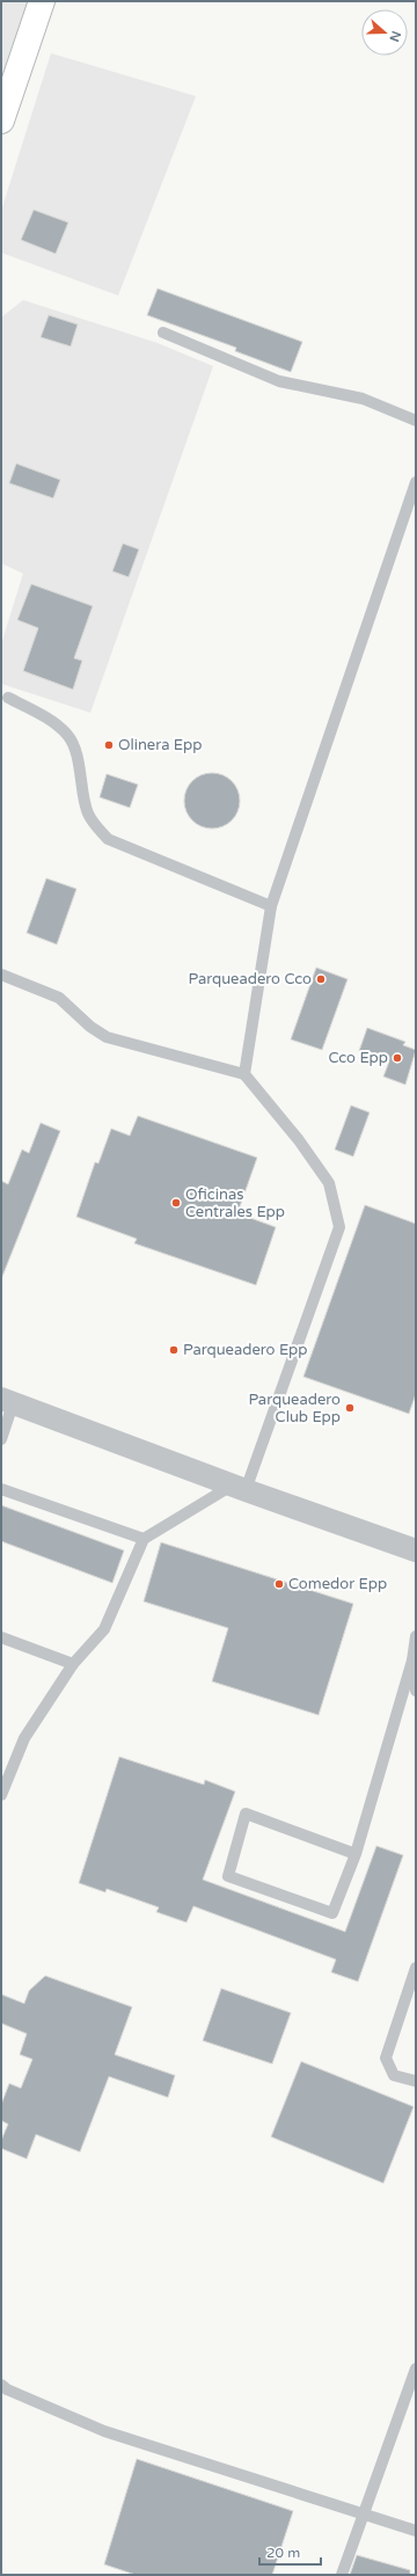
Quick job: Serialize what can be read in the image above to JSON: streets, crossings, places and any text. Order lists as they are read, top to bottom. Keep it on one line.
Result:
{"places":["Olinera Epp","Parqueadero Cco","Cco Epp","Oficinas Centrales Epp","Parqueadero Epp","Parqueadero Club Epp","Comedor Epp"],"scale_bar":"20 m","north":"right"}
